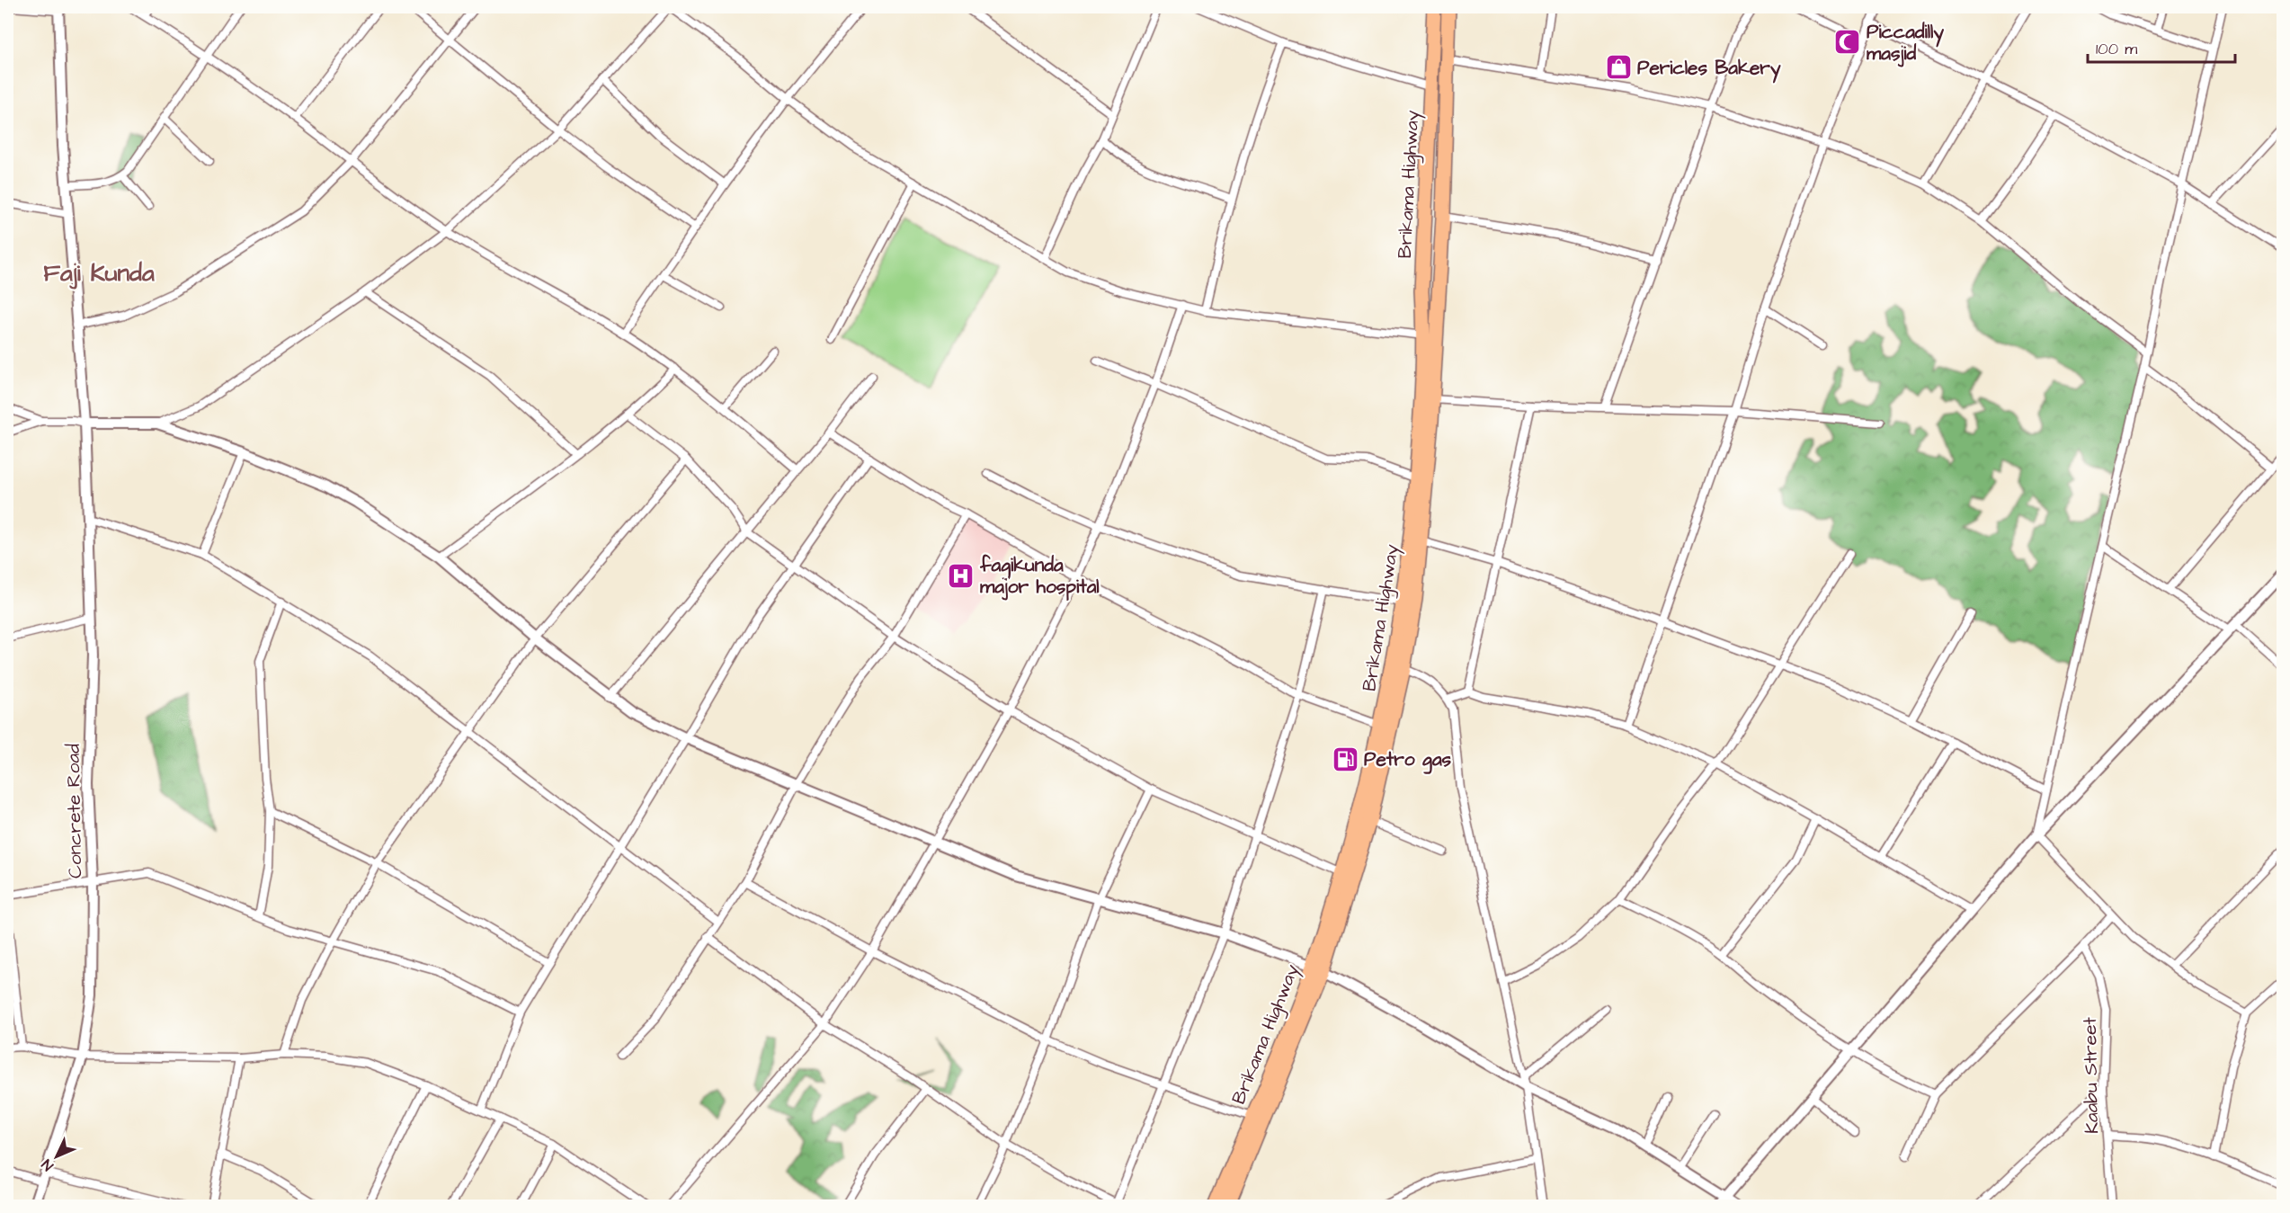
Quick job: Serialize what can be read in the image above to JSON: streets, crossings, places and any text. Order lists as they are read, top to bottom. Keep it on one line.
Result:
{"streets":{"highway":["Brikama Highway"],"street":["Concrete Road","Kaabu Street"]},"districts":["Faji Kunda"],"places":{"mosque":["Piccadilly masjid"],"shop":["Pericles Bakery"],"hospital":["fagikunda major hospital"],"fuel station":["Petro gas"]},"scale_bar":"100 m","north":"bottom left"}
